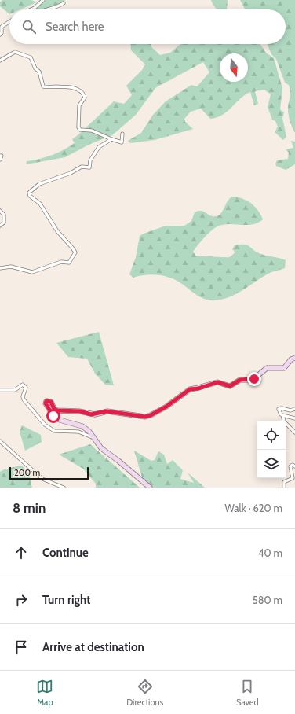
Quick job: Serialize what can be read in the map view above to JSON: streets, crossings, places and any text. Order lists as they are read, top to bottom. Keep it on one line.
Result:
{"scale_bar":"200 m","north":"bottom","page":{"search":"Search here","scale":"200 m","heading":["8 min","Walk · 620 m"],"list":[["Continue","40 m"],["Turn right","580 m"],"Arrive at destination"],"nav":["Map","Directions","Saved"]}}
